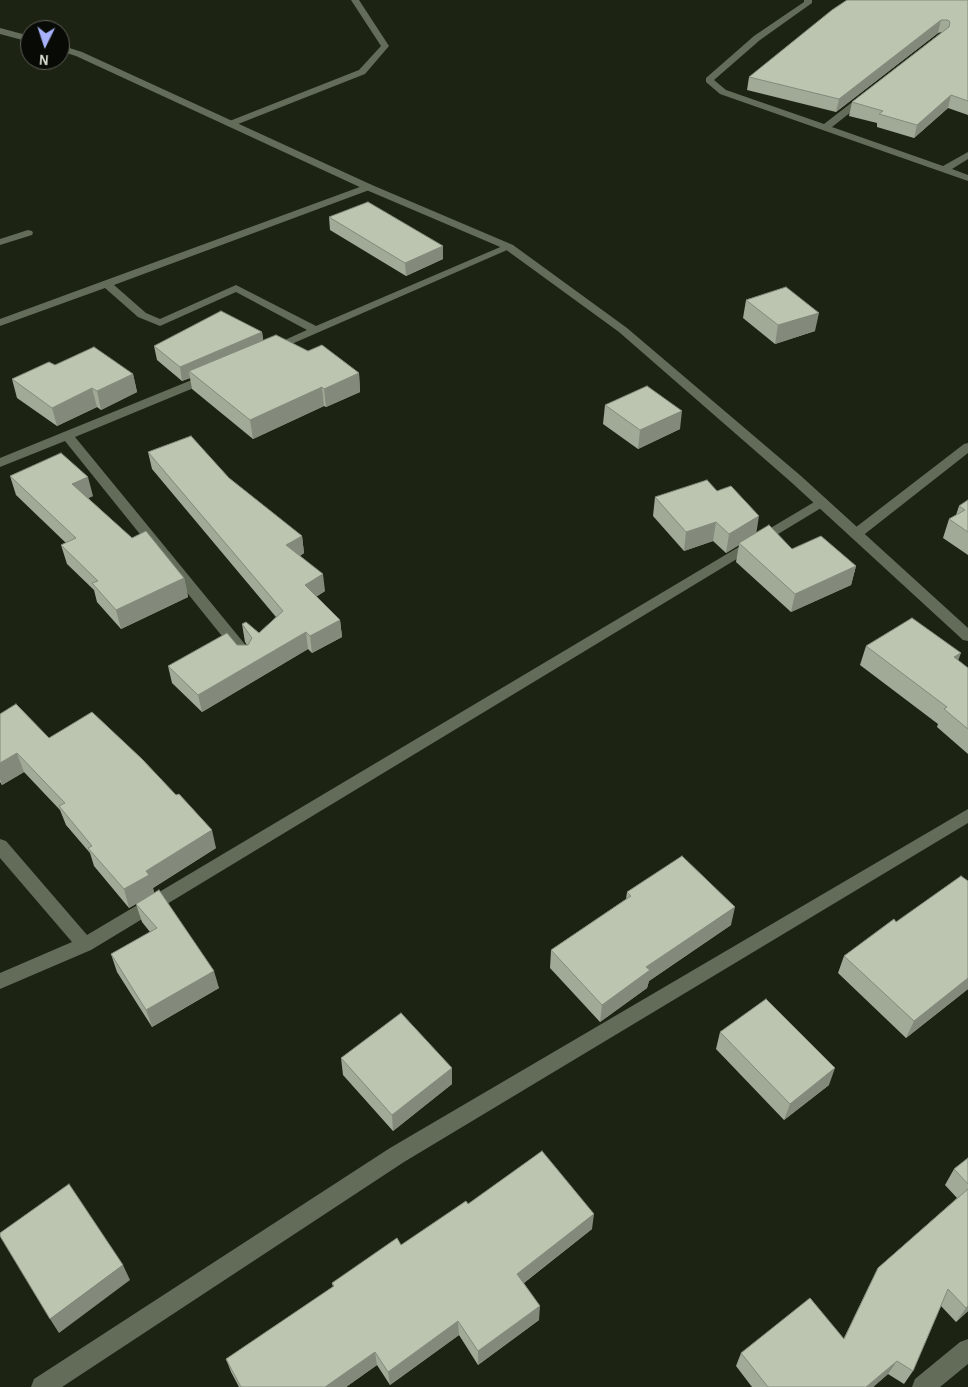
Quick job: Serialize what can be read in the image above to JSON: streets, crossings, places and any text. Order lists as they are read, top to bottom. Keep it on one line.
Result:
{"north":"bottom"}
